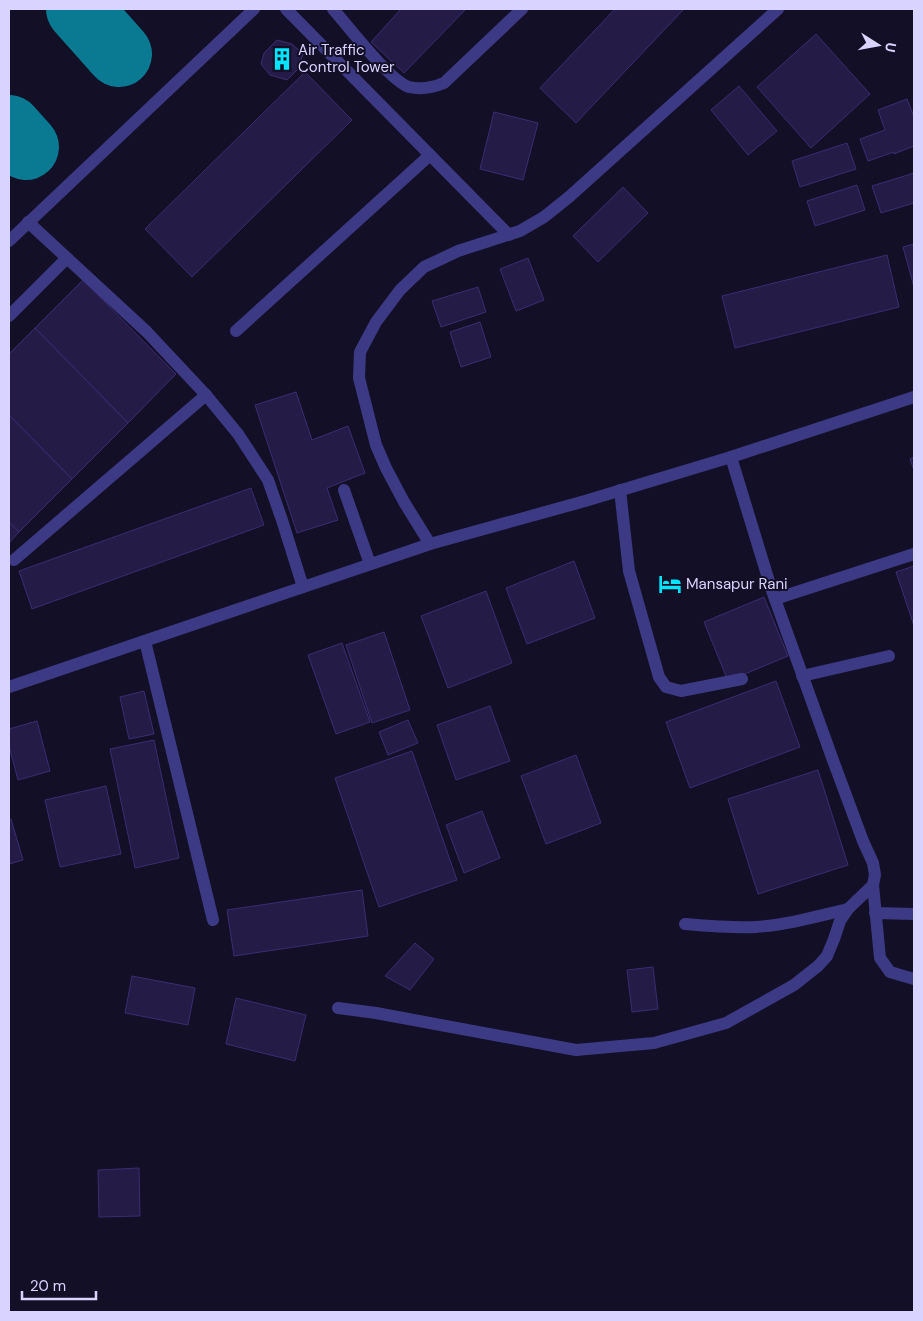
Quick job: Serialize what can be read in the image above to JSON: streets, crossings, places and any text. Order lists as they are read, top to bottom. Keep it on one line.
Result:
{"places":{"building":["Air Traffic Control Tower"],"hotel":["Mansapur Rani"]},"scale_bar":"20 m","north":"right"}
